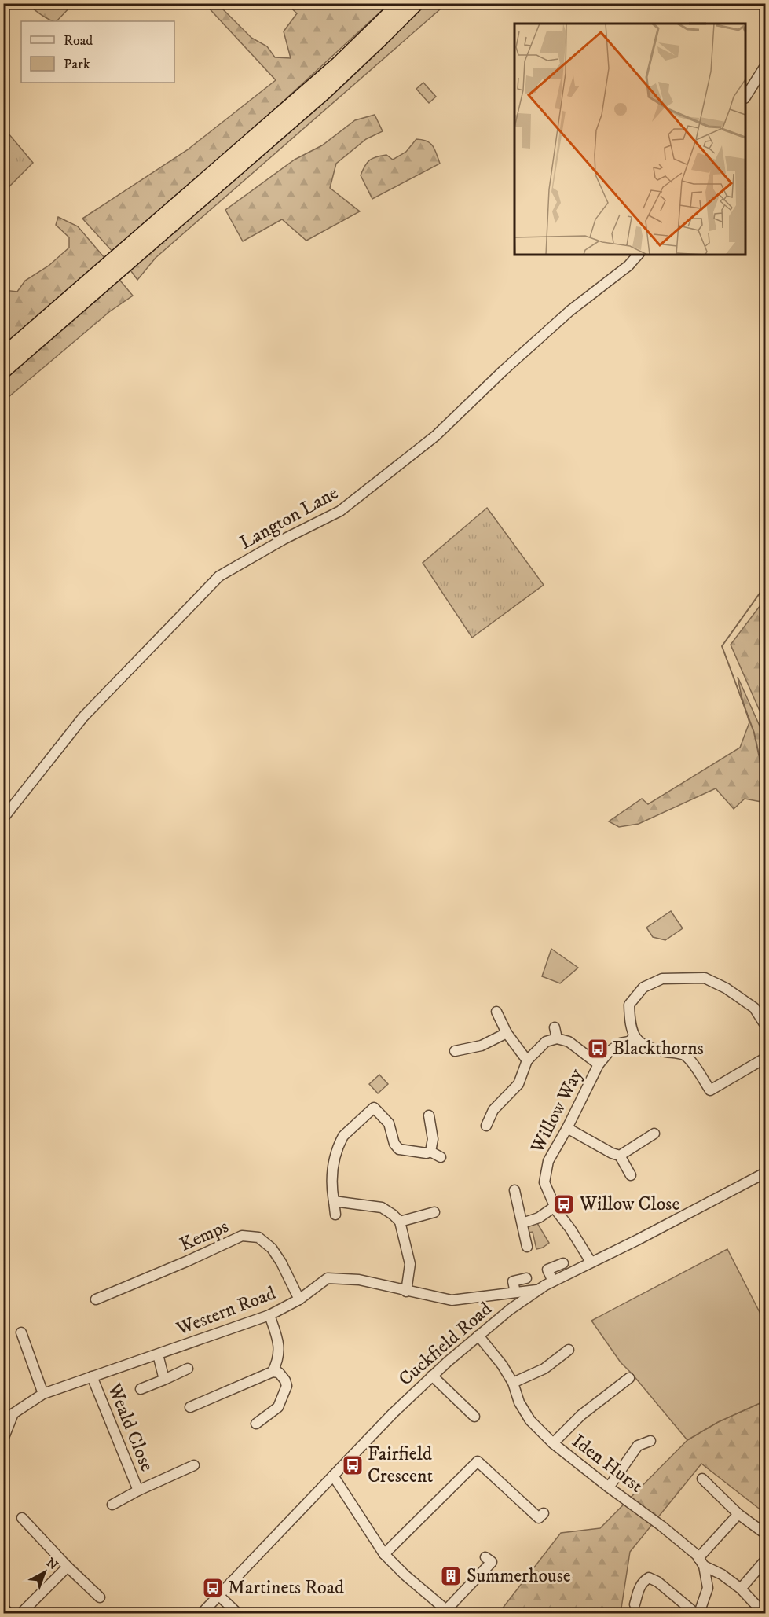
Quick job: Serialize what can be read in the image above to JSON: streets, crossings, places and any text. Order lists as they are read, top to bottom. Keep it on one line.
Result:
{"streets":{"street":["Langton Lane","Willow Way","Kemps","Western Road","Cuckfield Road","Weald Close","Iden Hurst"]},"crossings":[["Willow Way","Cuckfield Road"],["Kemps","Western Road"],["Western Road","Cuckfield Road"],["Western Road","Weald Close"],["Cuckfield Road","Iden Hurst"]],"places":{"bus stop":["Blackthorns","Willow Close","Fairfield Crescent","Martinets Road"],"building":["Summerhouse"]},"legend":["Road","Park"],"north":"top right"}
